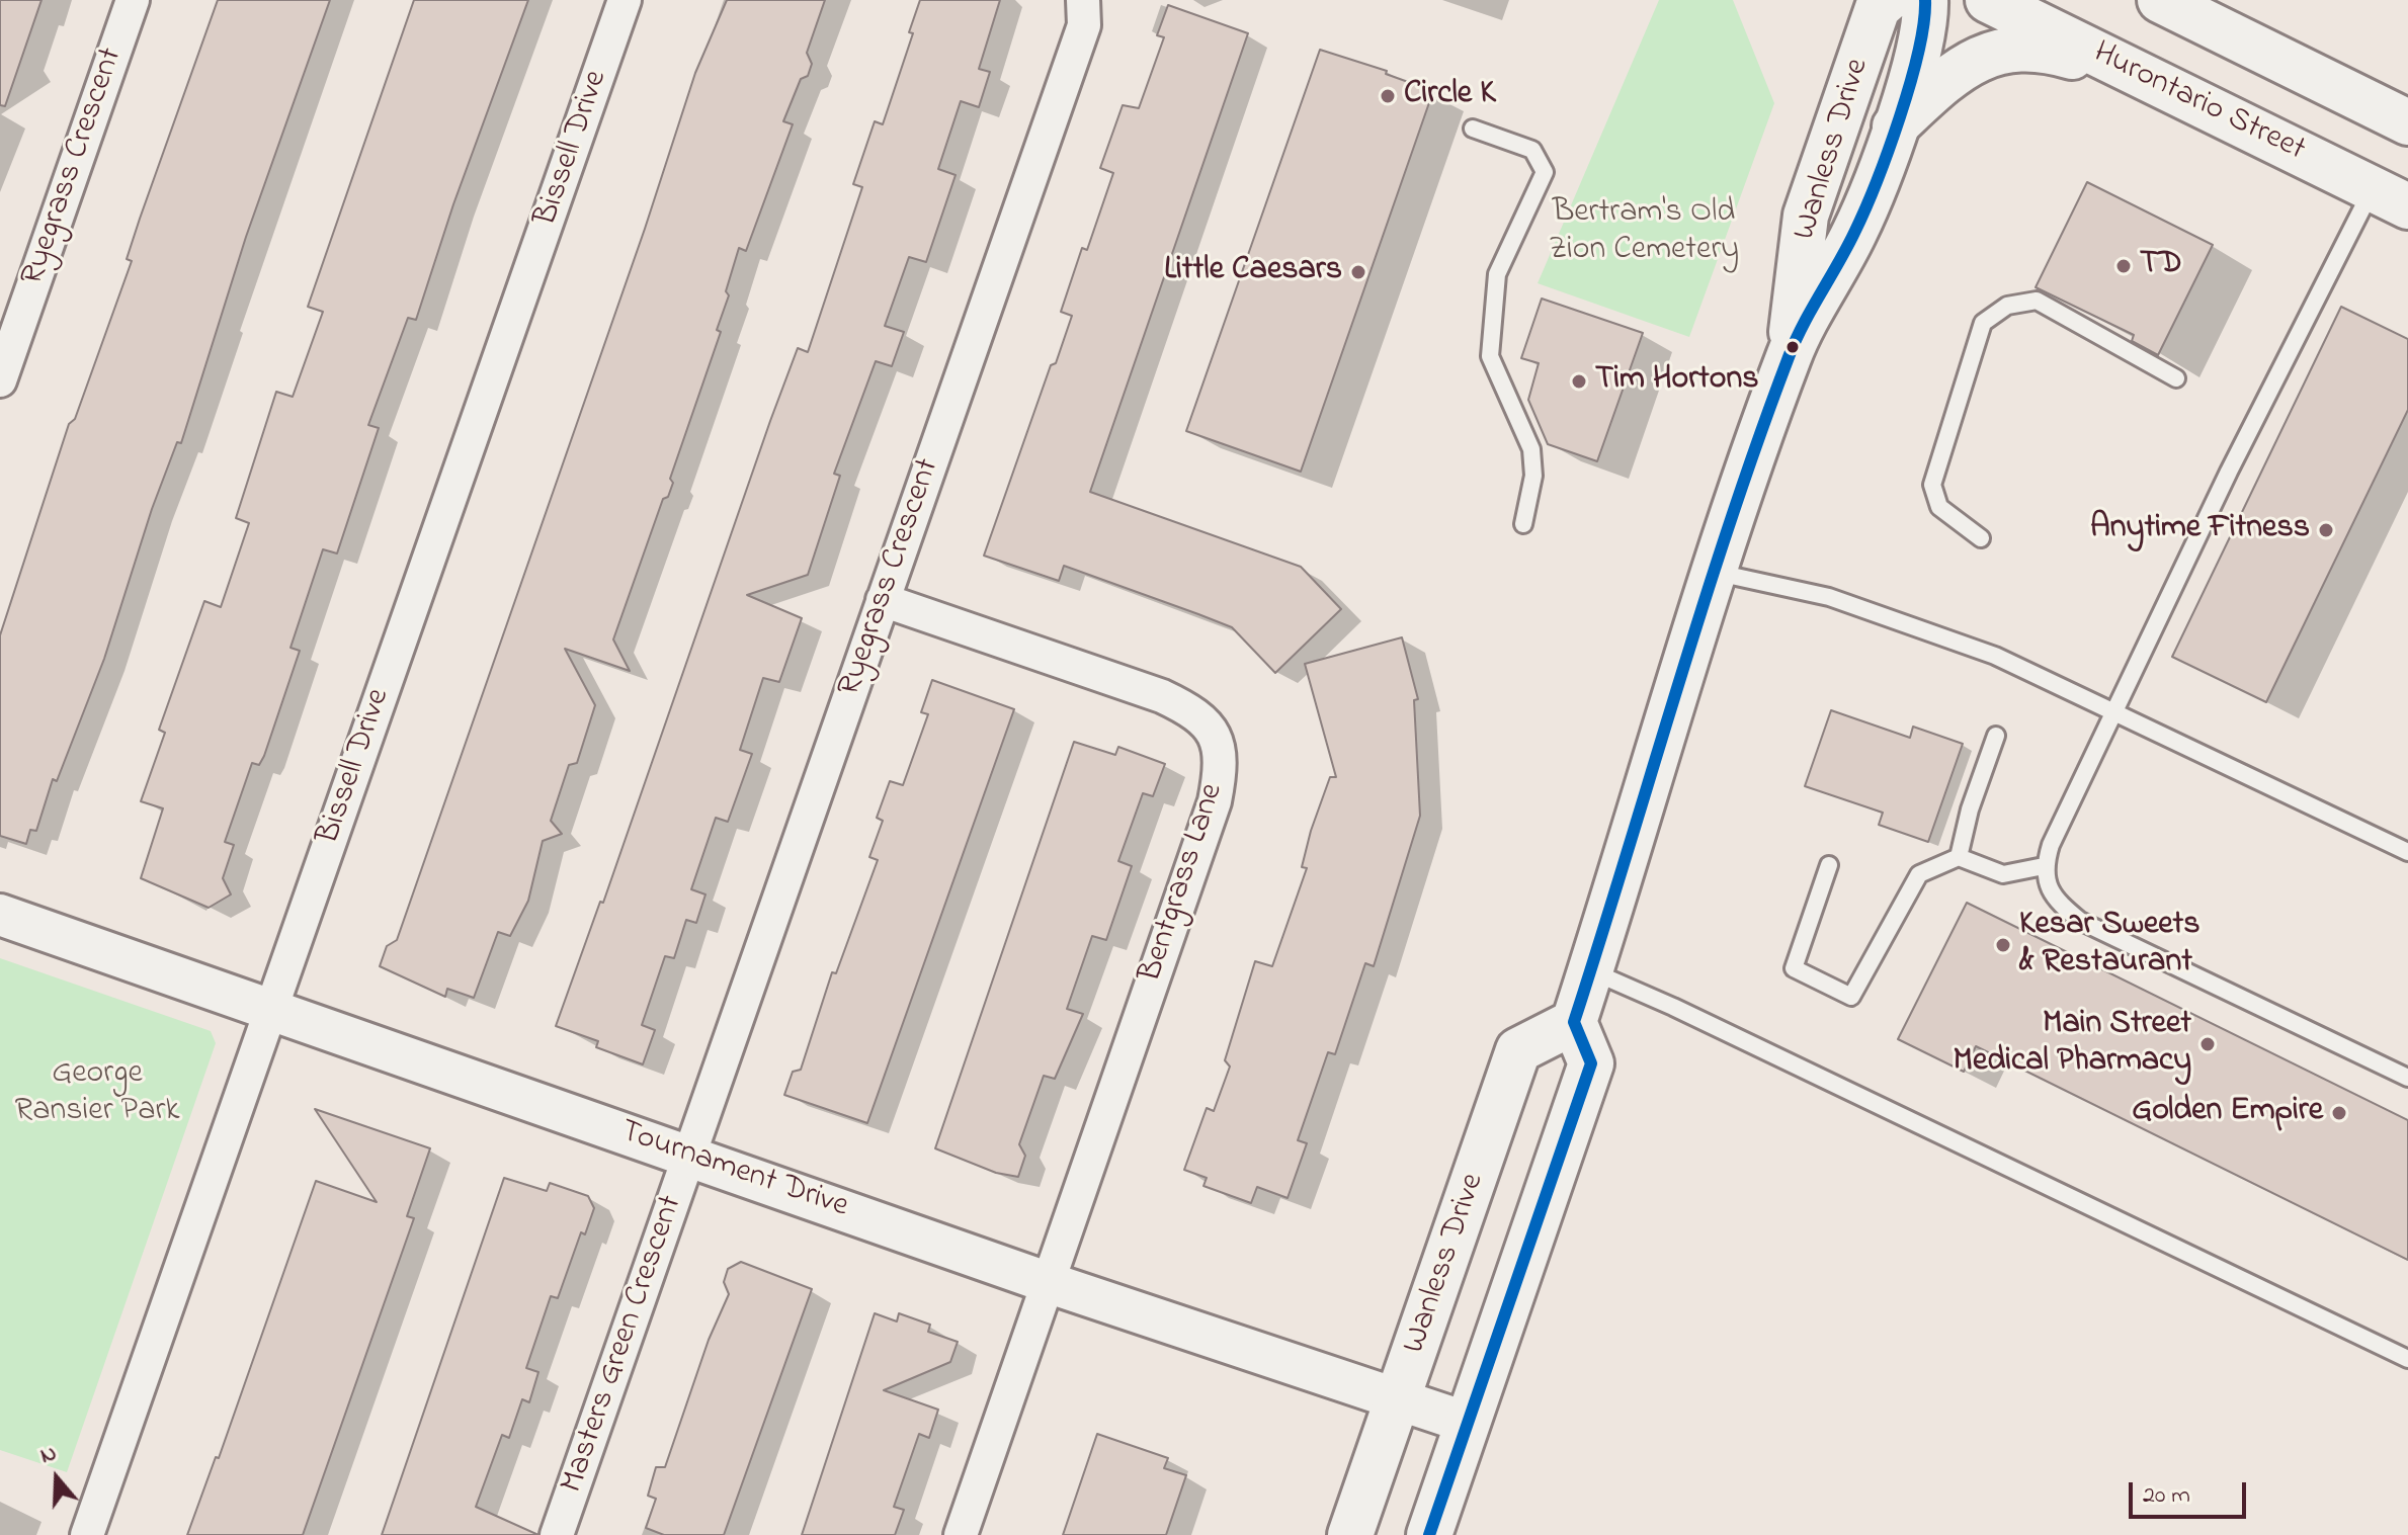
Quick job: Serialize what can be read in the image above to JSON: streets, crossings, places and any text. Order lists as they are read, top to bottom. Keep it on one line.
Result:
{"streets":{"main road":["Hurontario Street","Wanless Drive"],"street":["Bissell Drive","Ryegrass Crescent","Bentgrass Lane","Tournament Drive","Masters Green Crescent"]},"crossings":[["Bissell Drive","Tournament Drive"],["Wanless Drive","Tournament Drive"],["Ryegrass Crescent","Bentgrass Lane"],["Ryegrass Crescent","Tournament Drive"],["Ryegrass Crescent","Masters Green Crescent"],["Bentgrass Lane","Tournament Drive"],["Tournament Drive","Masters Green Crescent"]],"parks":["Bertram's Old Zion Cemetery","George Ransier Park"],"places":["Circle K","TD","Little Caesars","Tim Hortons","Anytime Fitness","Kesar Sweets & Restaurant","Main Street Medical Pharmacy","Golden Empire"],"scale_bar":"20 m","north":"top"}
